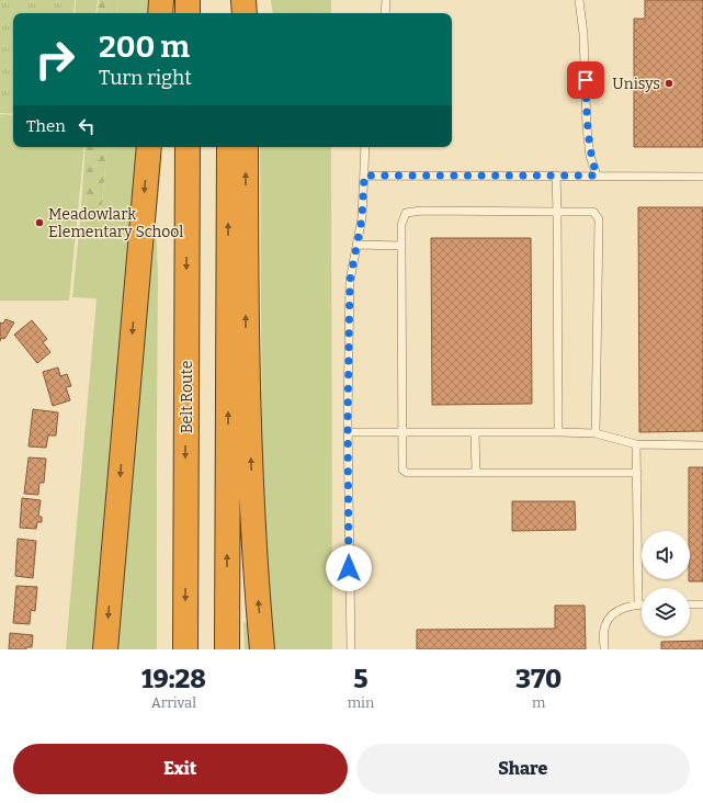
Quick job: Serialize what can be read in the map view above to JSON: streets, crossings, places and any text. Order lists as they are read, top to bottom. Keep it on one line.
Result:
{"streets":{"highway":["Belt Route"]},"places":["Unisys","Meadowlark Elementary School"],"page":{"turn":["200 m","Turn right"],"then":"Then","eta":["19:28","Arrival","5","min","370","m"],"buttons":["Exit","Share"]}}
